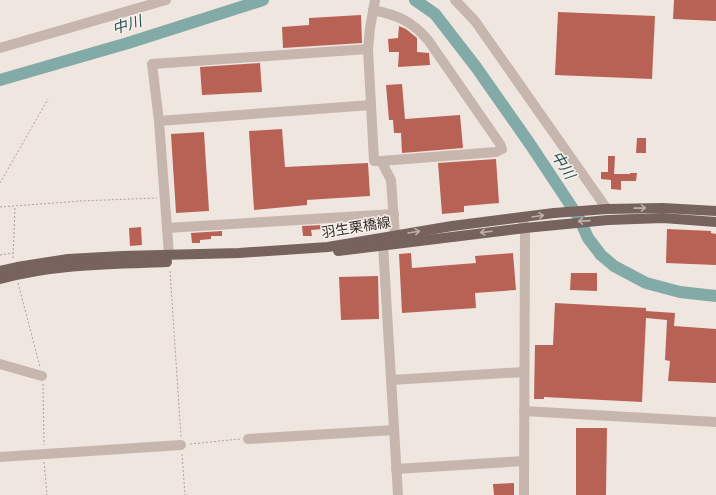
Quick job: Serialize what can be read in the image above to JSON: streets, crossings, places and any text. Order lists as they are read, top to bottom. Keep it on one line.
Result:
{"streets":{"main road":["羽生栗橋線"]},"water":["中川"]}
